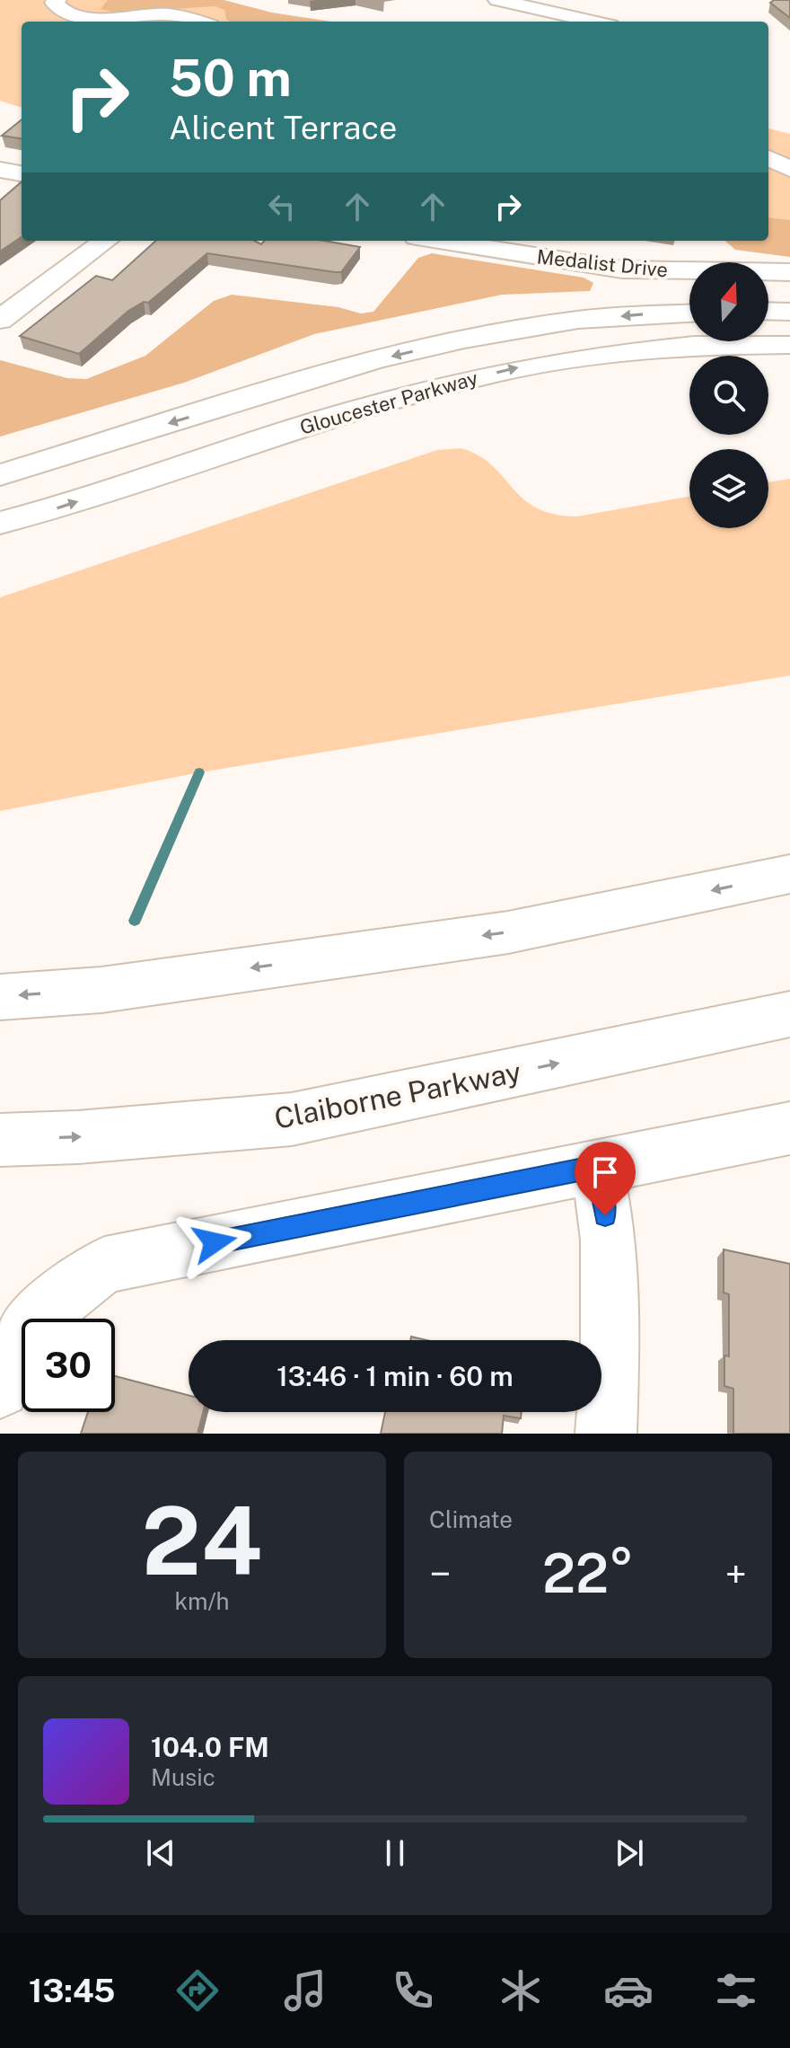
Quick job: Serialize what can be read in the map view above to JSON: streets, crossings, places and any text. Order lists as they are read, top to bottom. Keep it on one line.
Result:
{"streets":{"main road":["Medalist Drive","Gloucester Parkway","Claiborne Parkway"]},"north":"top","page":{"turn":["50 m","Alicent Terrace"],"limit":"30","trip":"13:46 · 1 min · 60 m","tile":[["24","km/h"],"Climate"],"heat":["−","22°","+"],"song":["104.0 FM","Music"],"tabs":"13:45"}}
